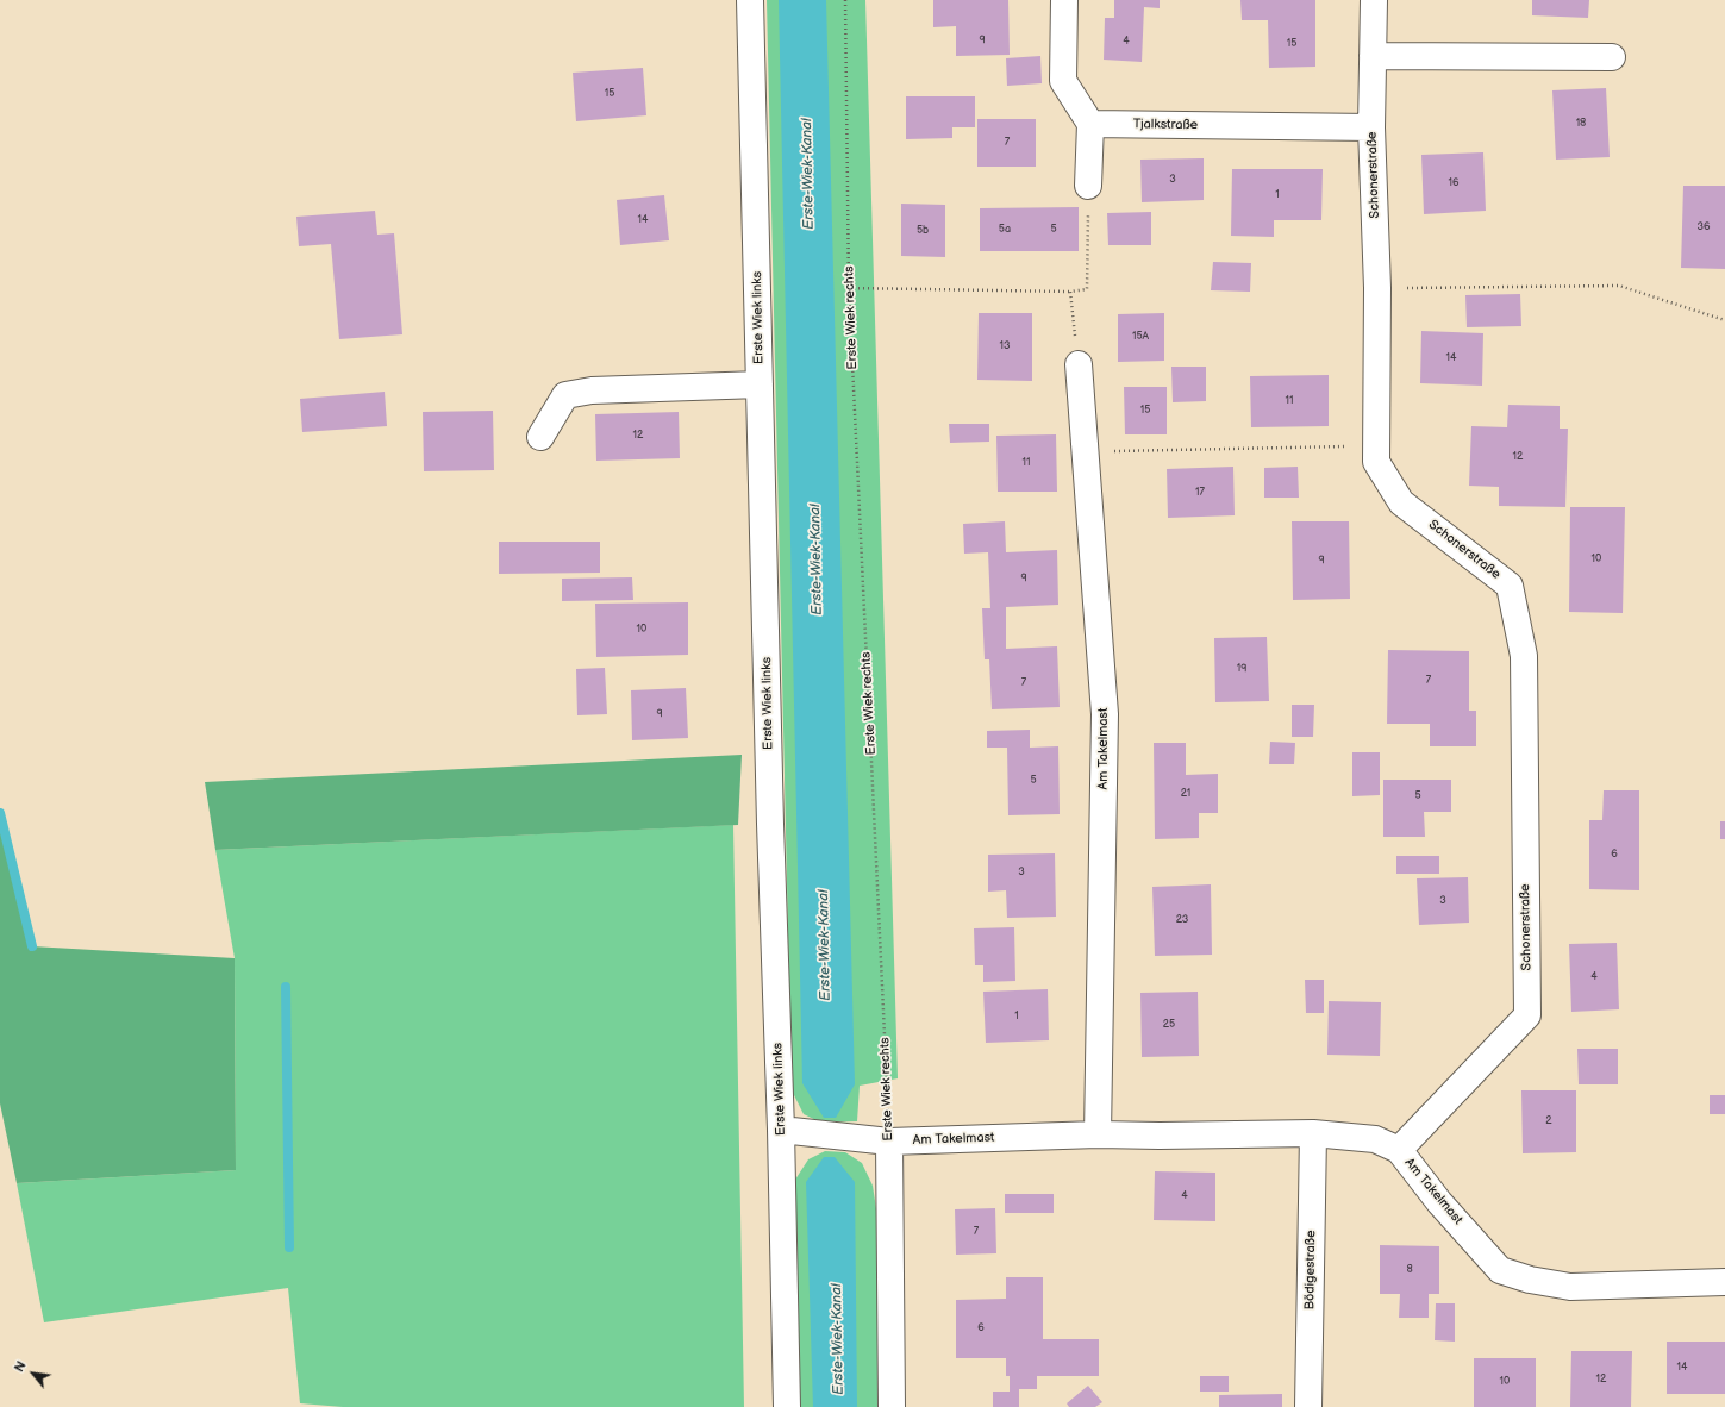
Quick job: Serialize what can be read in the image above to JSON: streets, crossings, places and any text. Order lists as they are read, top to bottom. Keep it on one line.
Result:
{"streets":{"street":["Tjalkstraße","Schonerstraße","Erste Wiek links","Erste Wiek rechts","Am Takelmast","Bödigestraße"]},"crossings":[["Tjalkstraße","Schonerstraße"],["Schonerstraße","Am Takelmast"],["Erste Wiek links","Am Takelmast"],["Erste Wiek rechts","Am Takelmast"],["Am Takelmast","Bödigestraße"]],"water":["Erste-Wiek-Kanal"],"house_numbers":["9","4","15","15","18","7","3","16","1","14","36","5a","5","5b","15A","13","14","11","15","12","12","11","17","10","9","9","10","19","7","7","9","5","21","5","6","3","3","23","4","1","25","2","4","7","8","6","14","12","10"],"north":"top left"}
